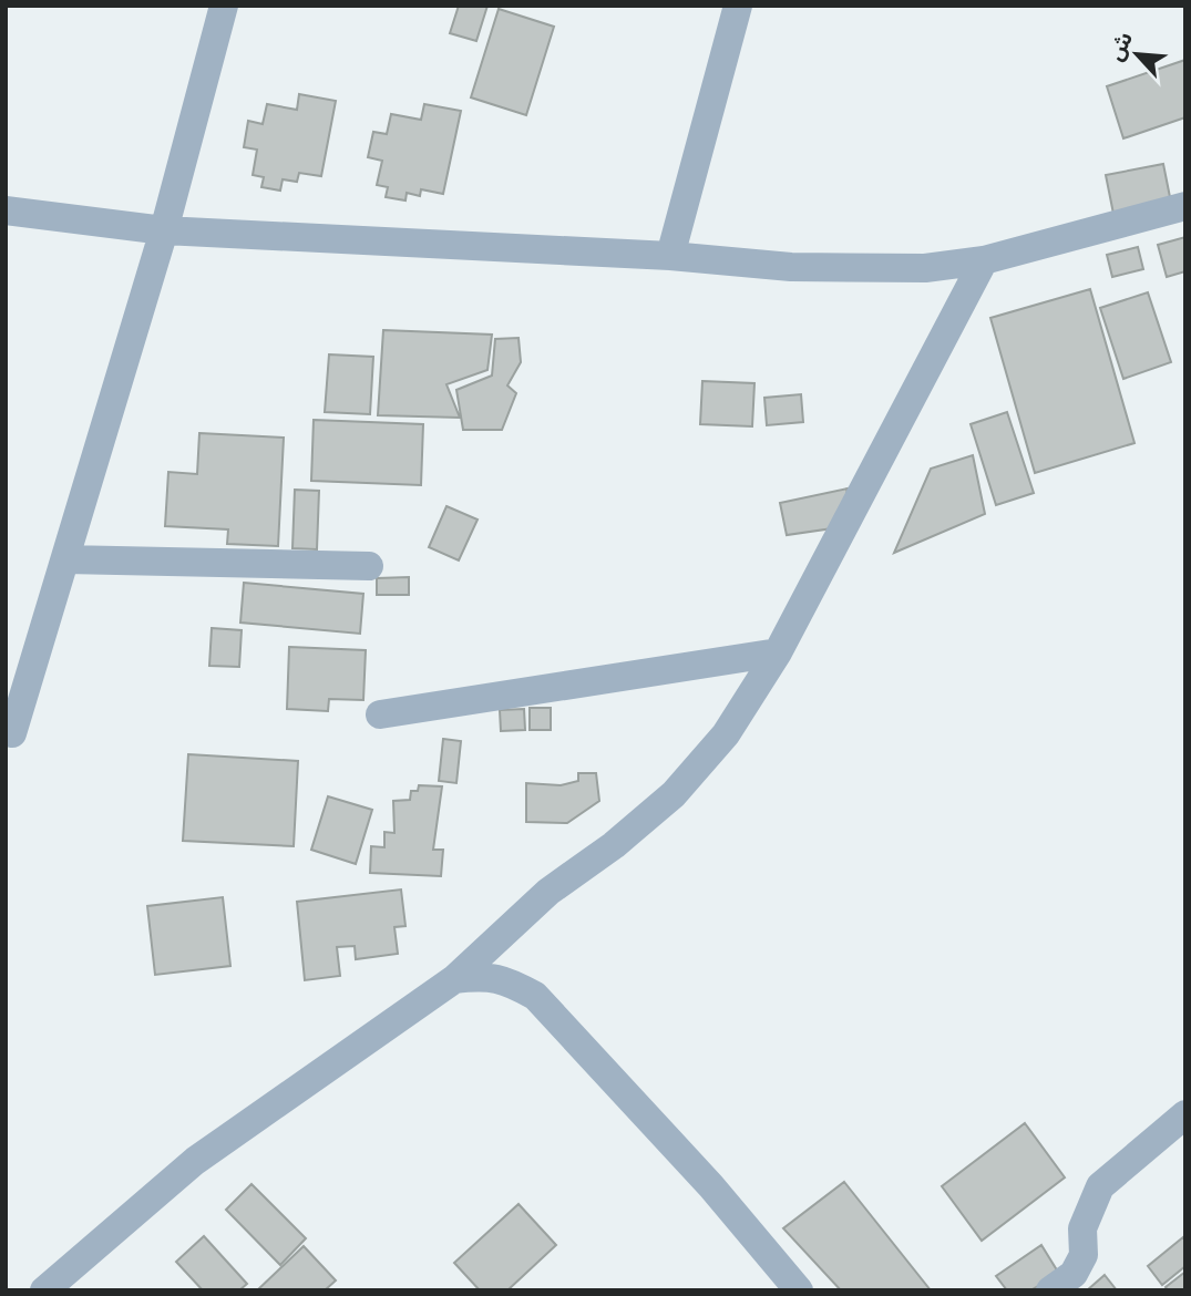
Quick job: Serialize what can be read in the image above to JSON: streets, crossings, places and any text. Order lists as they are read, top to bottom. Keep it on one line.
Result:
{"north":"top left"}
